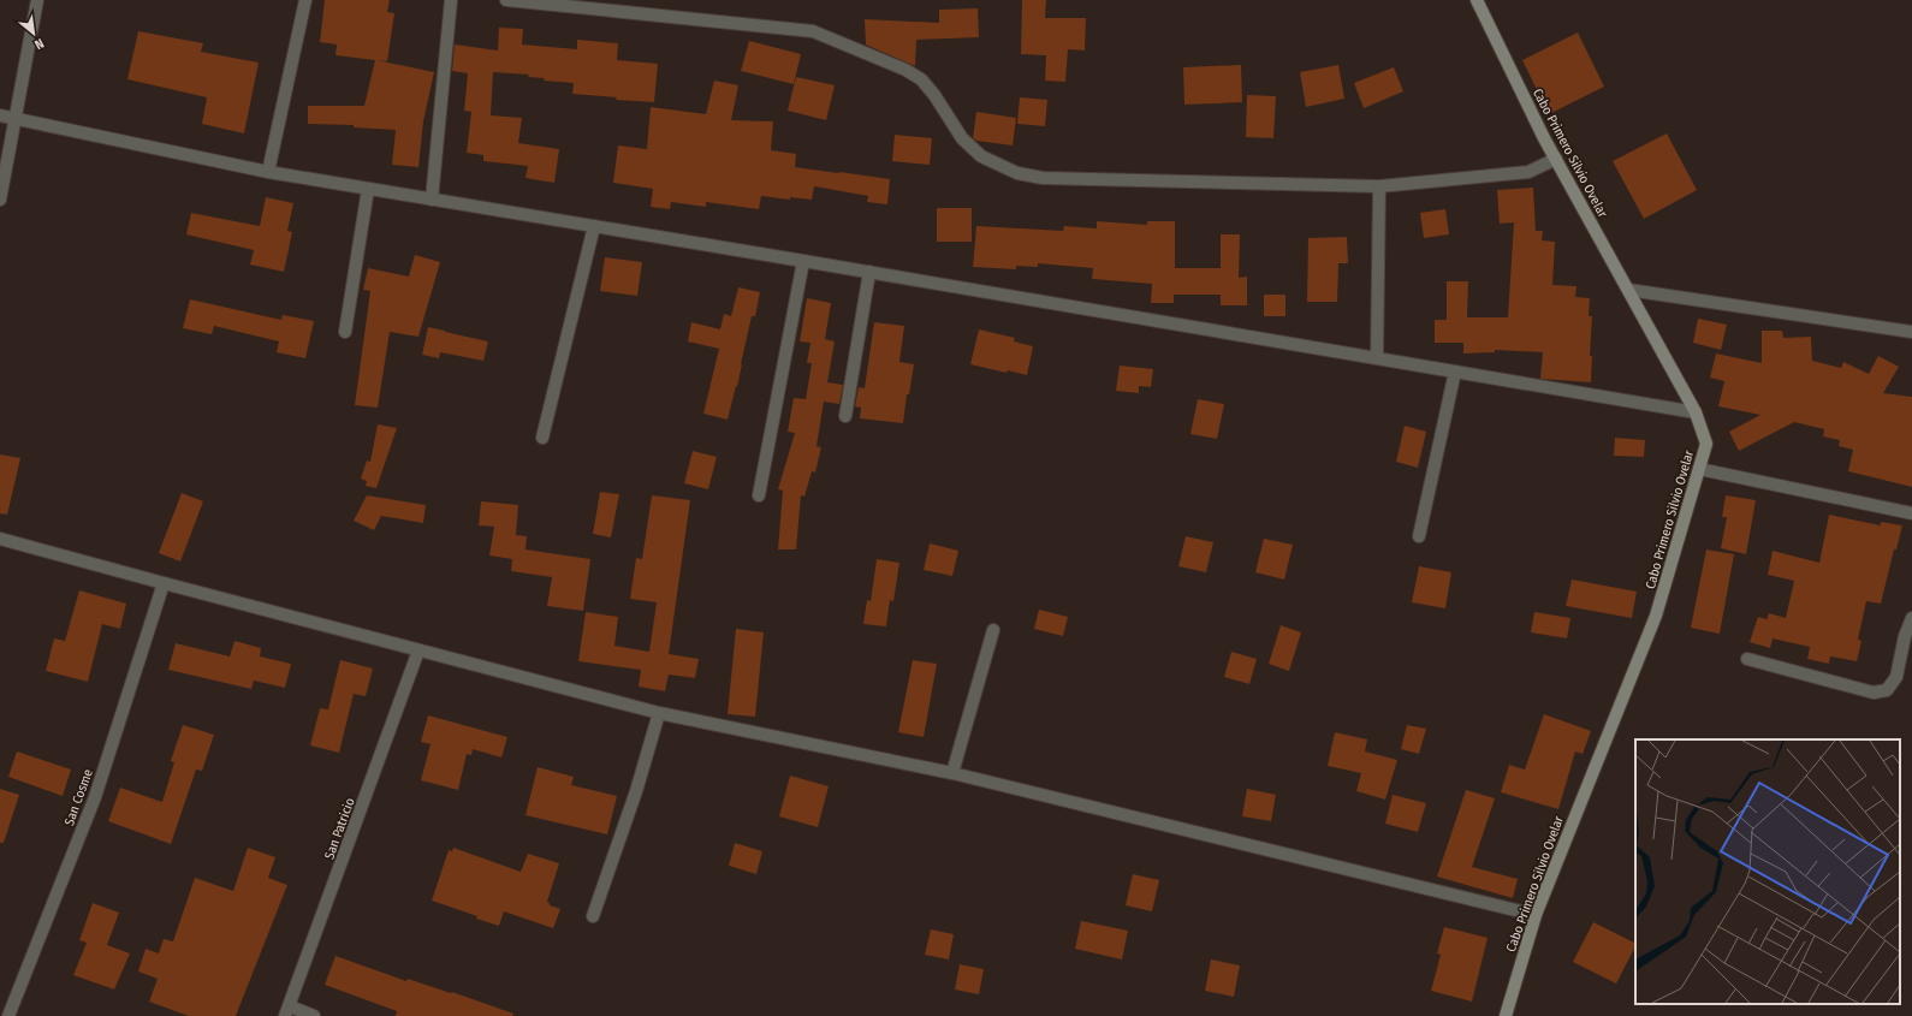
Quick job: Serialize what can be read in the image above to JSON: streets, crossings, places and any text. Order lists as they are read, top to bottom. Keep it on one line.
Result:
{"streets":{"main road":["Cabo Primero Silvio Ovelar"],"street":["San Cosme","San Patricio"]},"north":"bottom right"}
